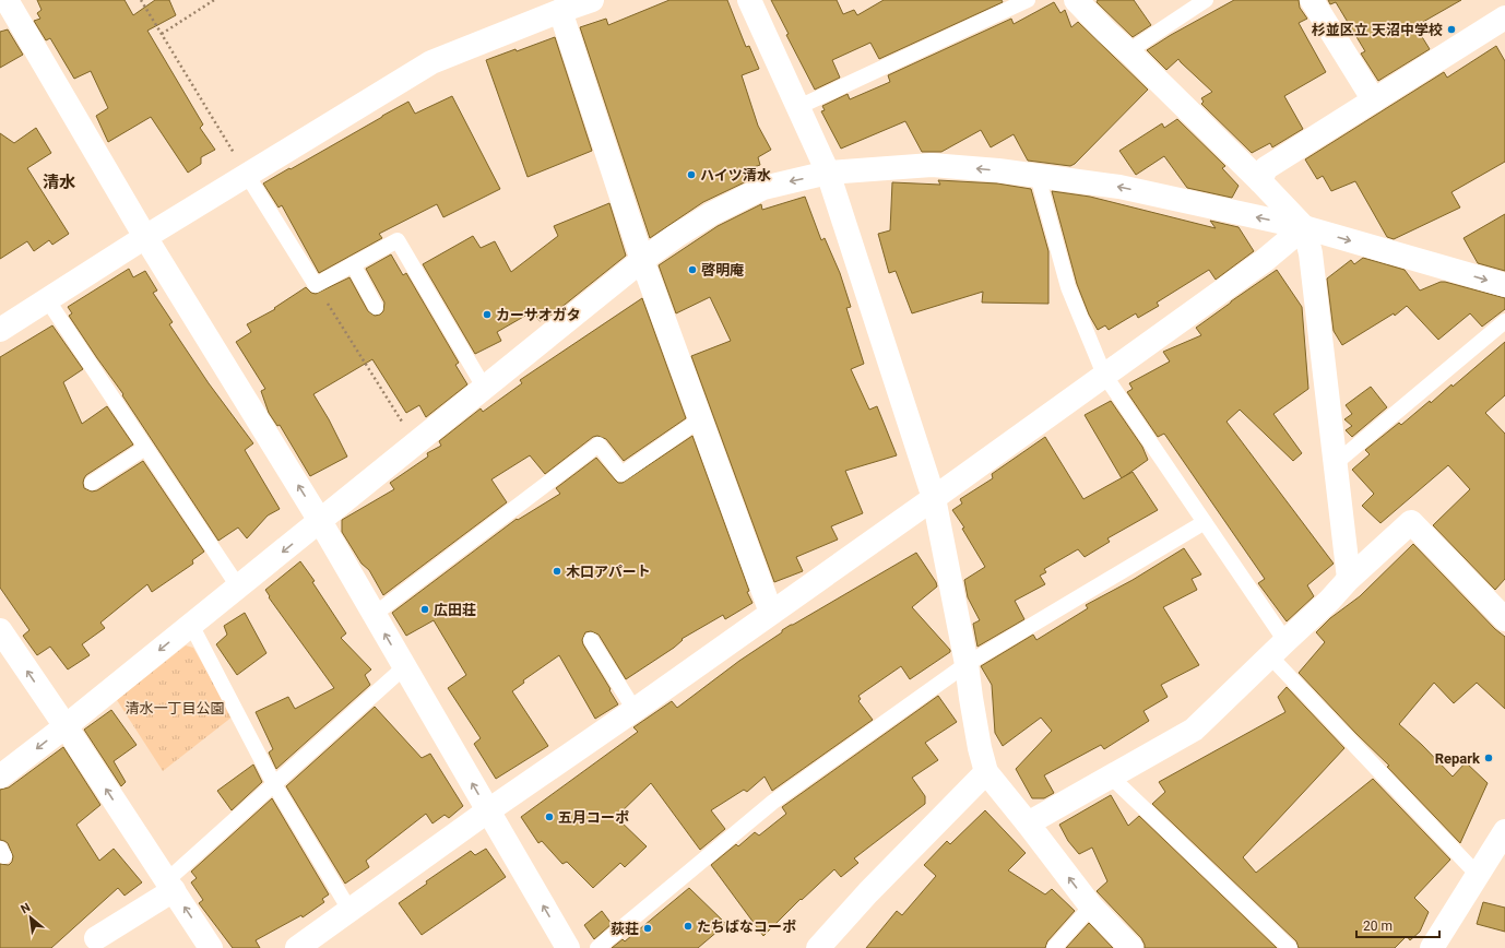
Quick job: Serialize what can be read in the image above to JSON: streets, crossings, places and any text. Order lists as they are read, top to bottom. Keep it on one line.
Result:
{"districts":["清水"],"parks":["清水一丁目公園"],"places":["杉並区立 天沼中学校","ハイツ清水","啓明庵","カーサオガタ","木口アパート","広田荘","Repark","五月コーポ","たちばなコーポ","荻荘"],"scale_bar":"20 m","north":"top left"}
